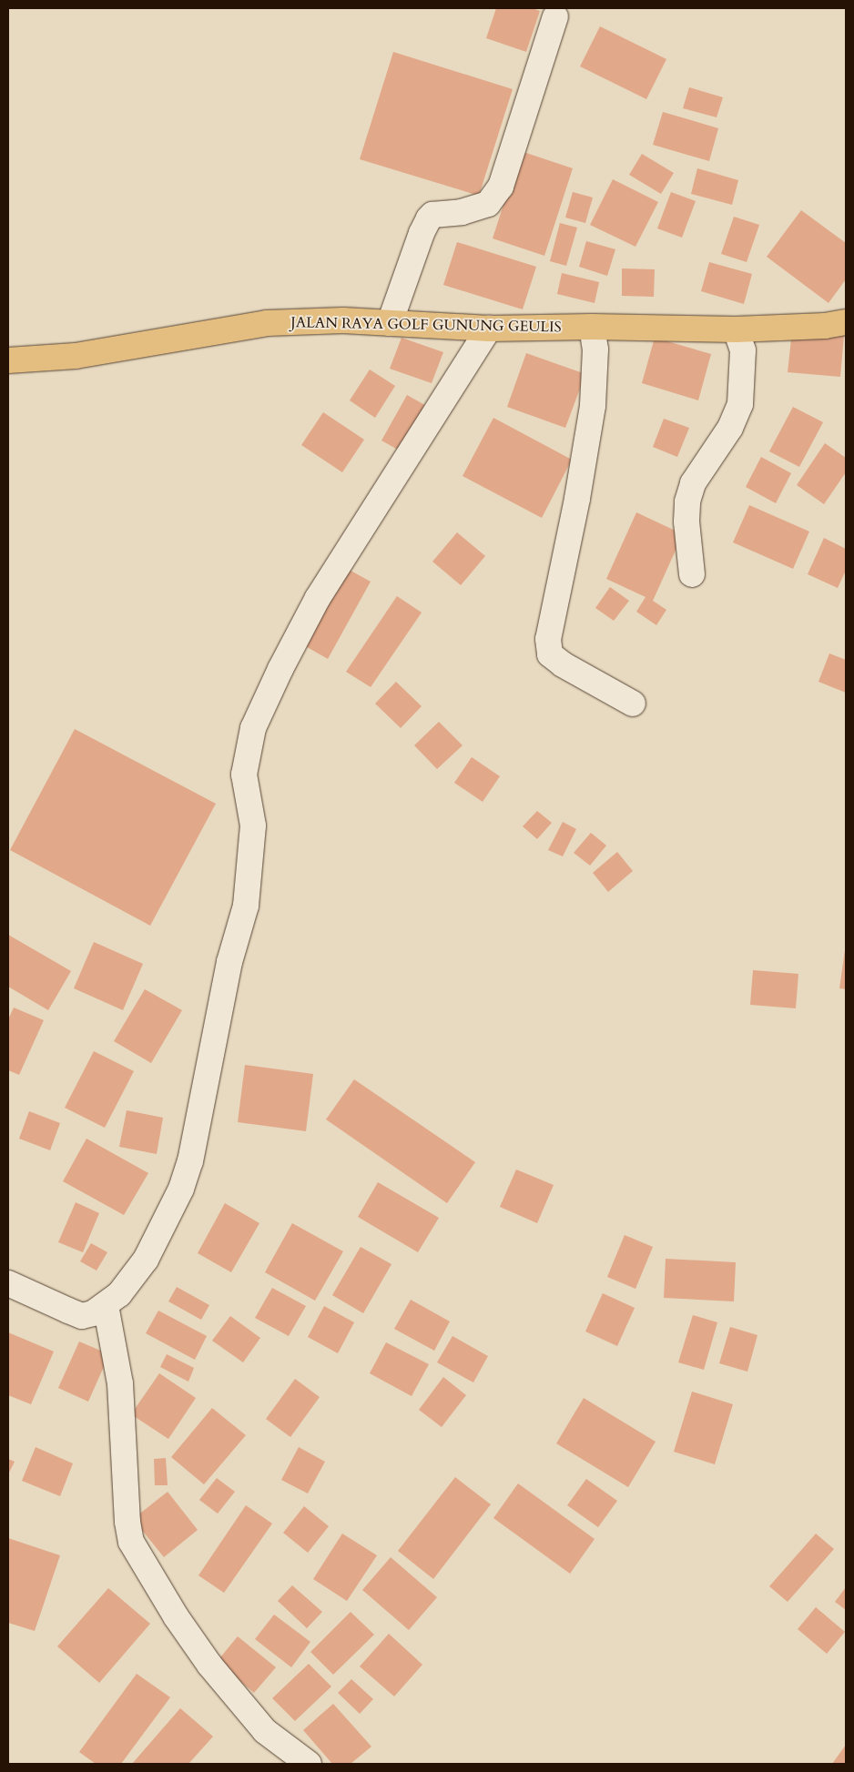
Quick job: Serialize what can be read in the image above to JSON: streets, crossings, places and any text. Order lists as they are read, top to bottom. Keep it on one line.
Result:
{"streets":{"main road":["JALAN RAYA GOLF GUNUNG GEULIS"]}}
